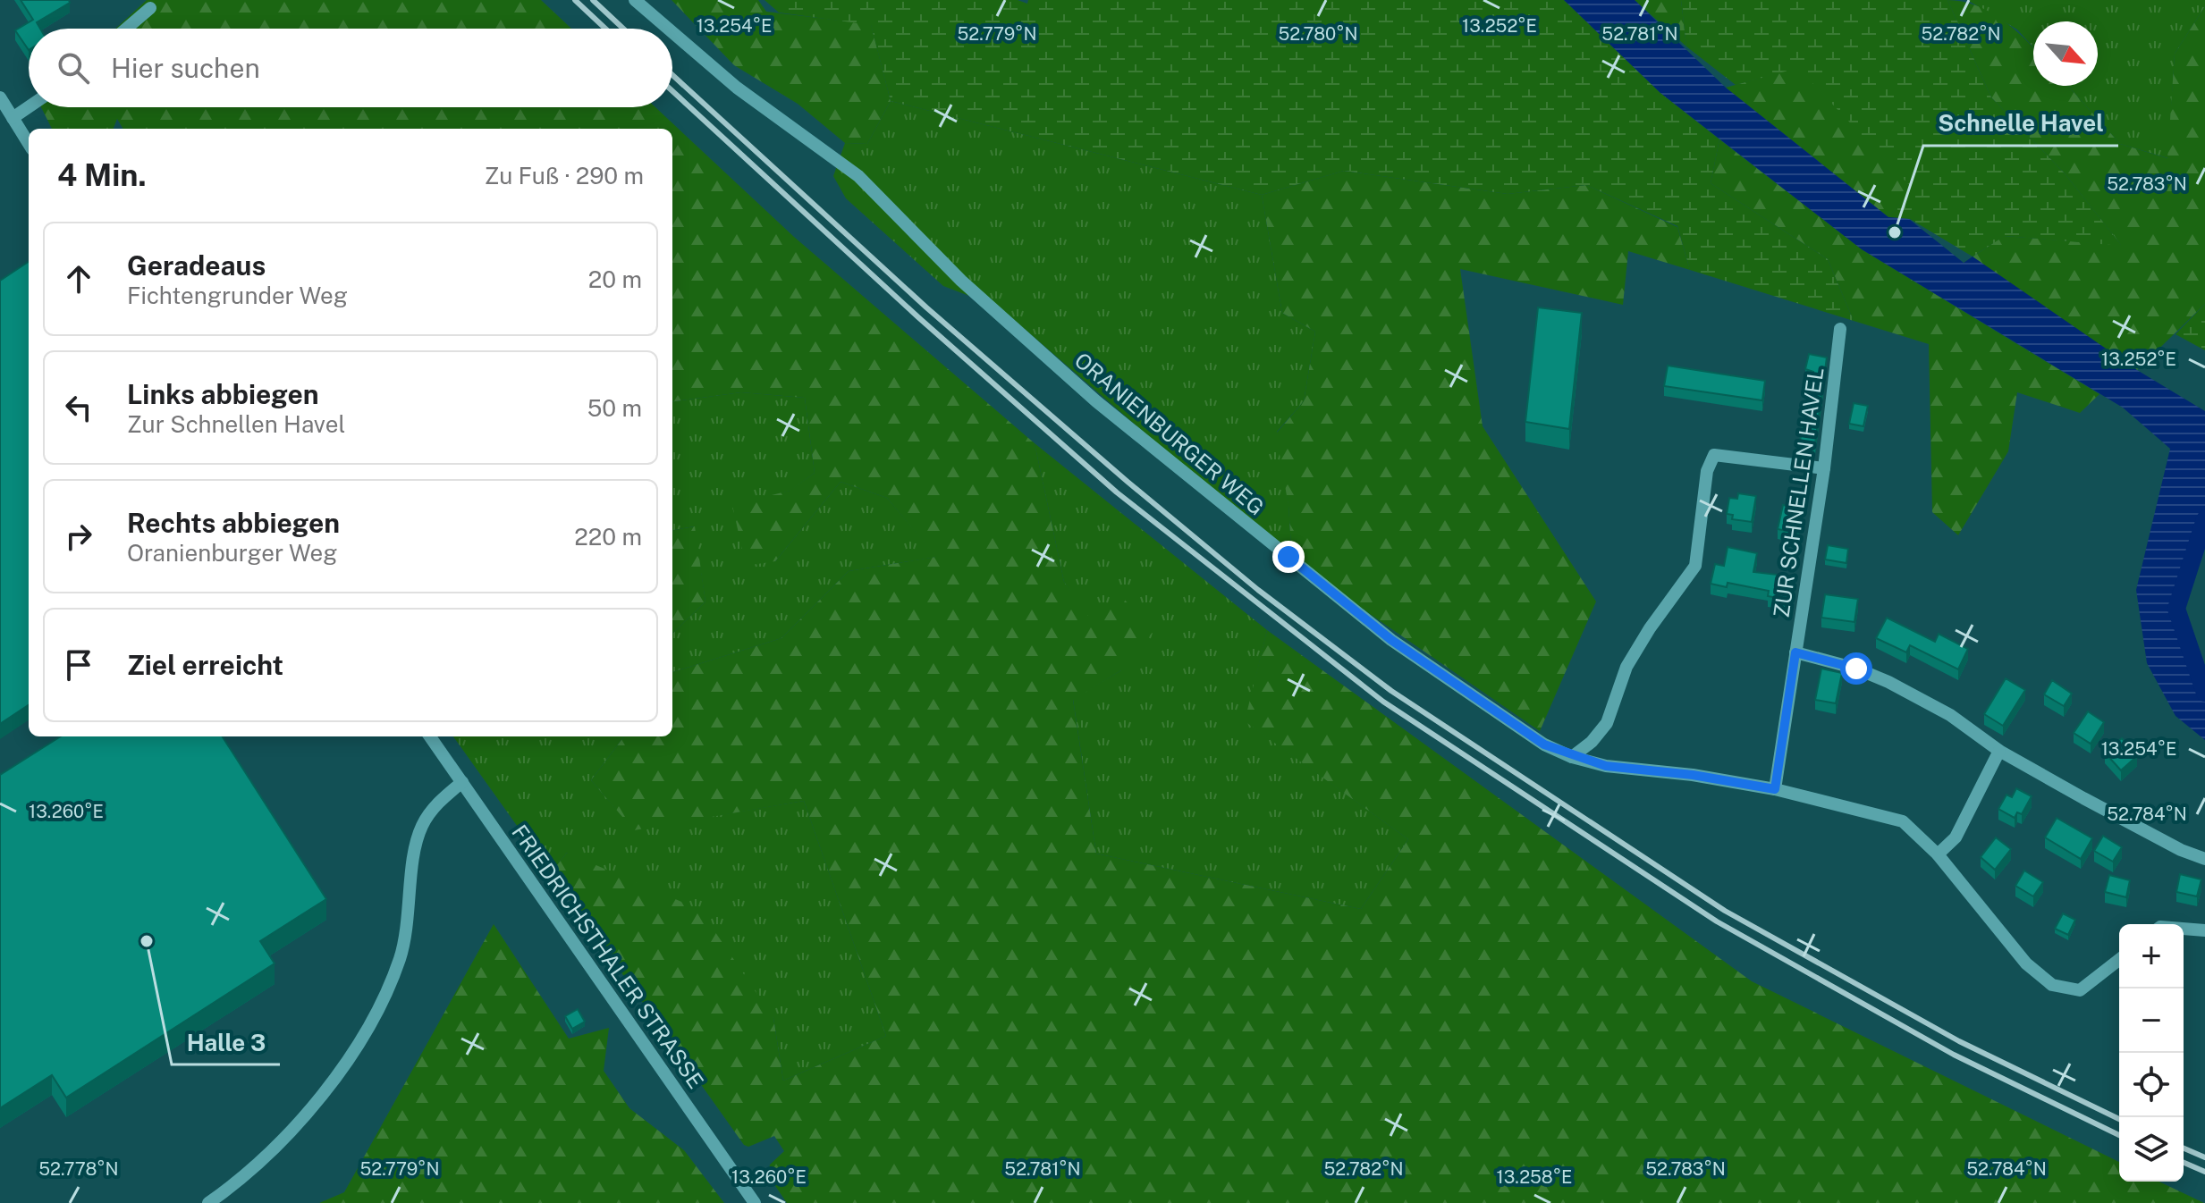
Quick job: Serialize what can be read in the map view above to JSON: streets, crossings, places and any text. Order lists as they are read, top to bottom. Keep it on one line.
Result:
{"streets":{"street":["ORANIENBURGER WEG","ZUR SCHNELLEN HAVEL","FRIEDRICHSTHALER STRASSE"]},"crossings":[["ORANIENBURGER WEG","ZUR SCHNELLEN HAVEL"]],"places":["Schnelle Havel","Halle 3"],"north":"bottom right","page":{"search":"Hier suchen","heading":["4 Min.","Zu Fuß · 290 m"],"list":[["Geradeaus","Fichtengrunder Weg","20 m"],["Links abbiegen","Zur Schnellen Havel","50 m"],["Rechts abbiegen","Oranienburger Weg","220 m"],"Ziel erreicht"],"map_buttons":["+","−"]},"coordinates":["13.254°E","13.252°E","52.779°N","52.780°N","52.781°N","52.782°N","52.783°N","13.260°E","52.784°N","52.778°N","13.258°E"]}
